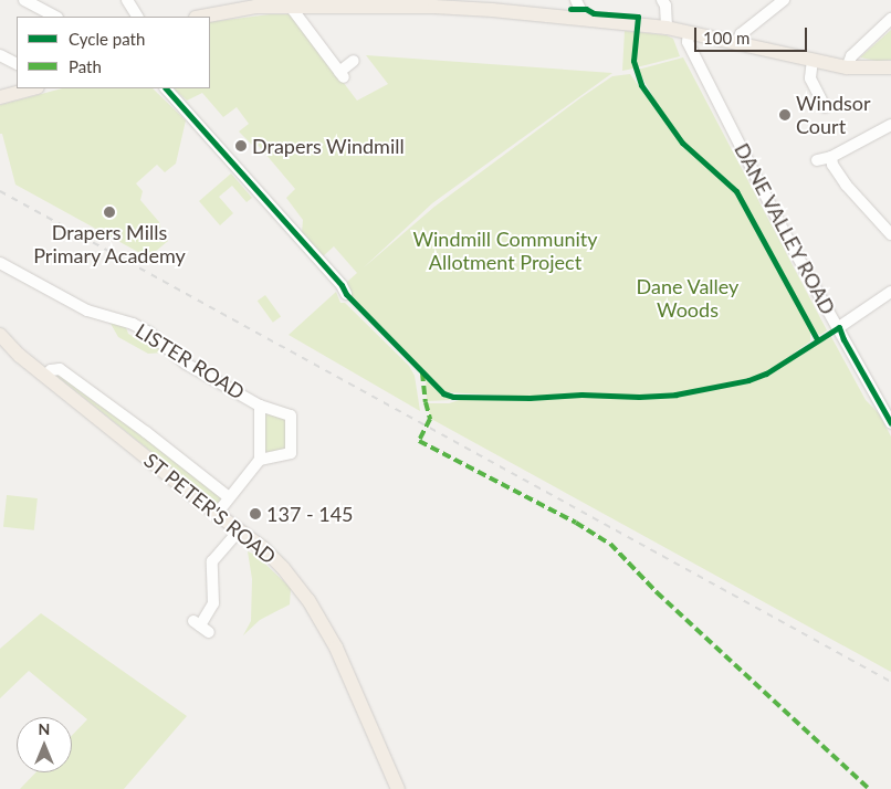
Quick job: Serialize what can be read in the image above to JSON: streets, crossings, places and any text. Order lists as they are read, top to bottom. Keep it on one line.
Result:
{"streets":{"main road":["ST PETER'S ROAD"],"street":["DANE VALLEY ROAD","LISTER ROAD"]},"parks":["Windmill Community Allotment Project","Dane Valley Woods"],"places":["Windsor Court","Drapers Windmill","Drapers Mills Primary Academy","137 - 145"],"legend":["Cycle path","Path"],"scale_bar":"100 m","north":"top"}
